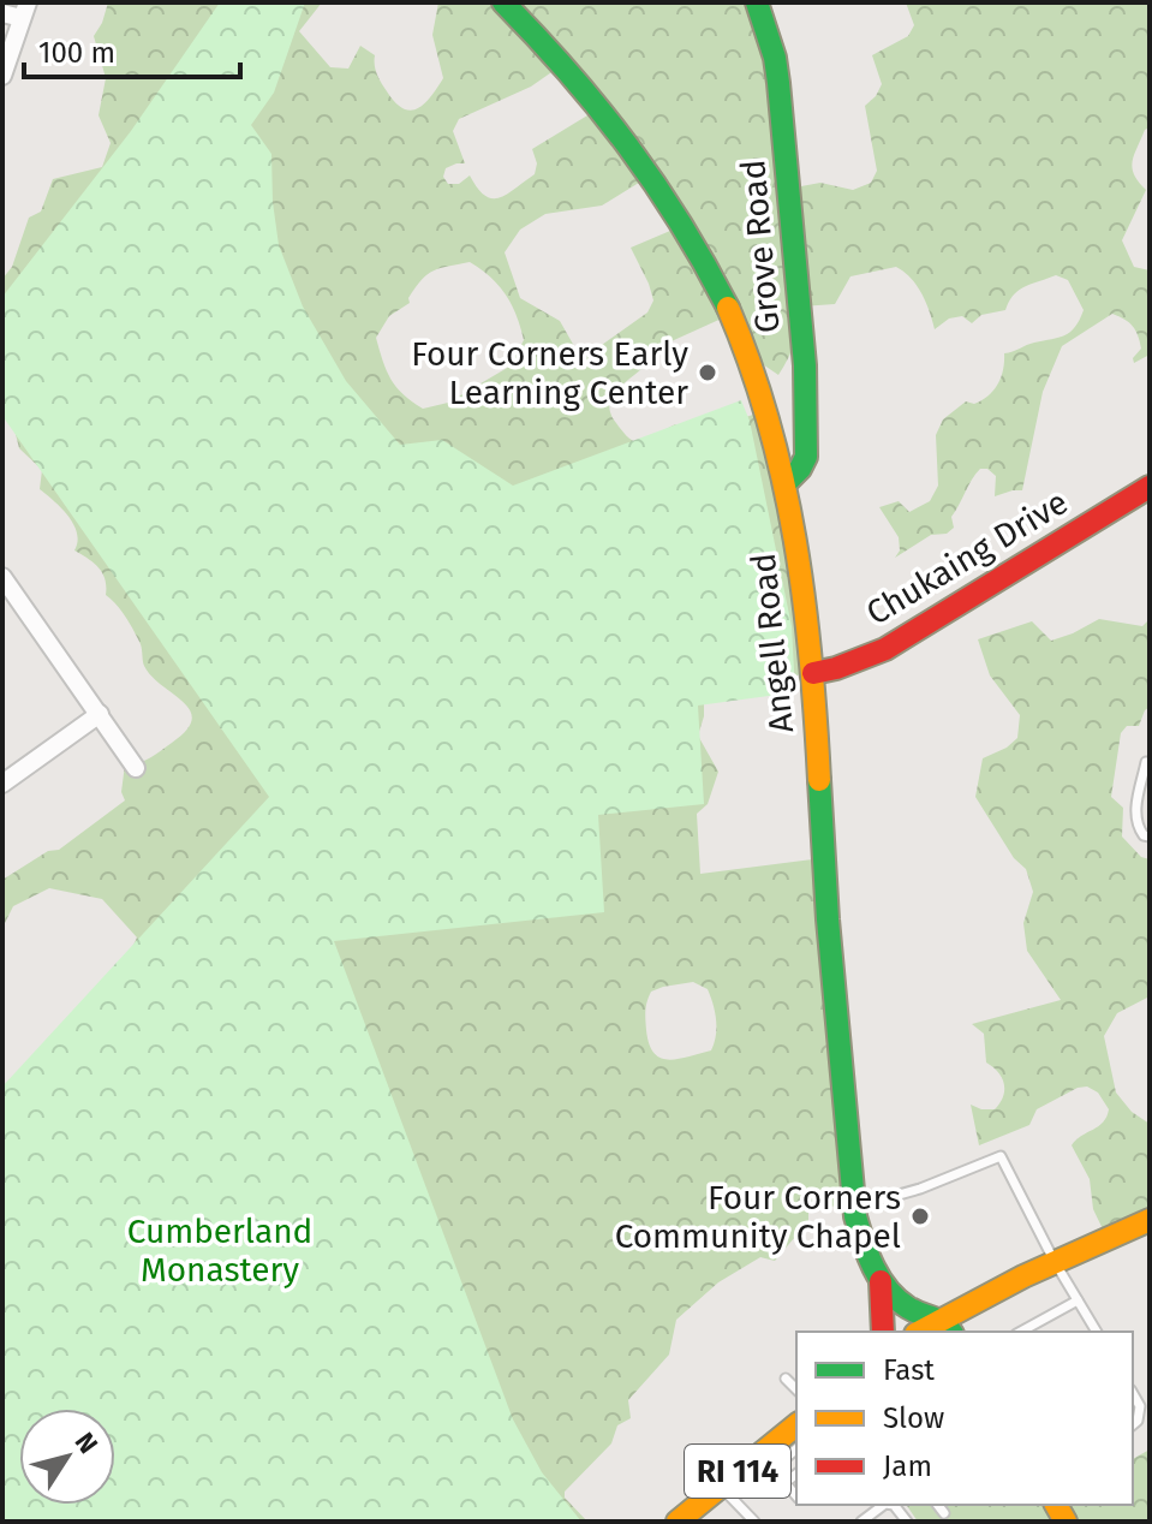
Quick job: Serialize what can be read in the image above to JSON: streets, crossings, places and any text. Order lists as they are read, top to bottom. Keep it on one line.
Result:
{"streets":{"main road":["Grove Road","Chukaing Drive","Angell Road","RI 114"]},"crossings":[["Grove Road","Angell Road"],["Chukaing Drive","Angell Road"]],"parks":["Cumberland Monastery"],"places":["Four Corners Early Learning Center","Four Corners Community Chapel"],"legend":["Fast","Slow","Jam"],"scale_bar":"100 m","north":"top right"}
